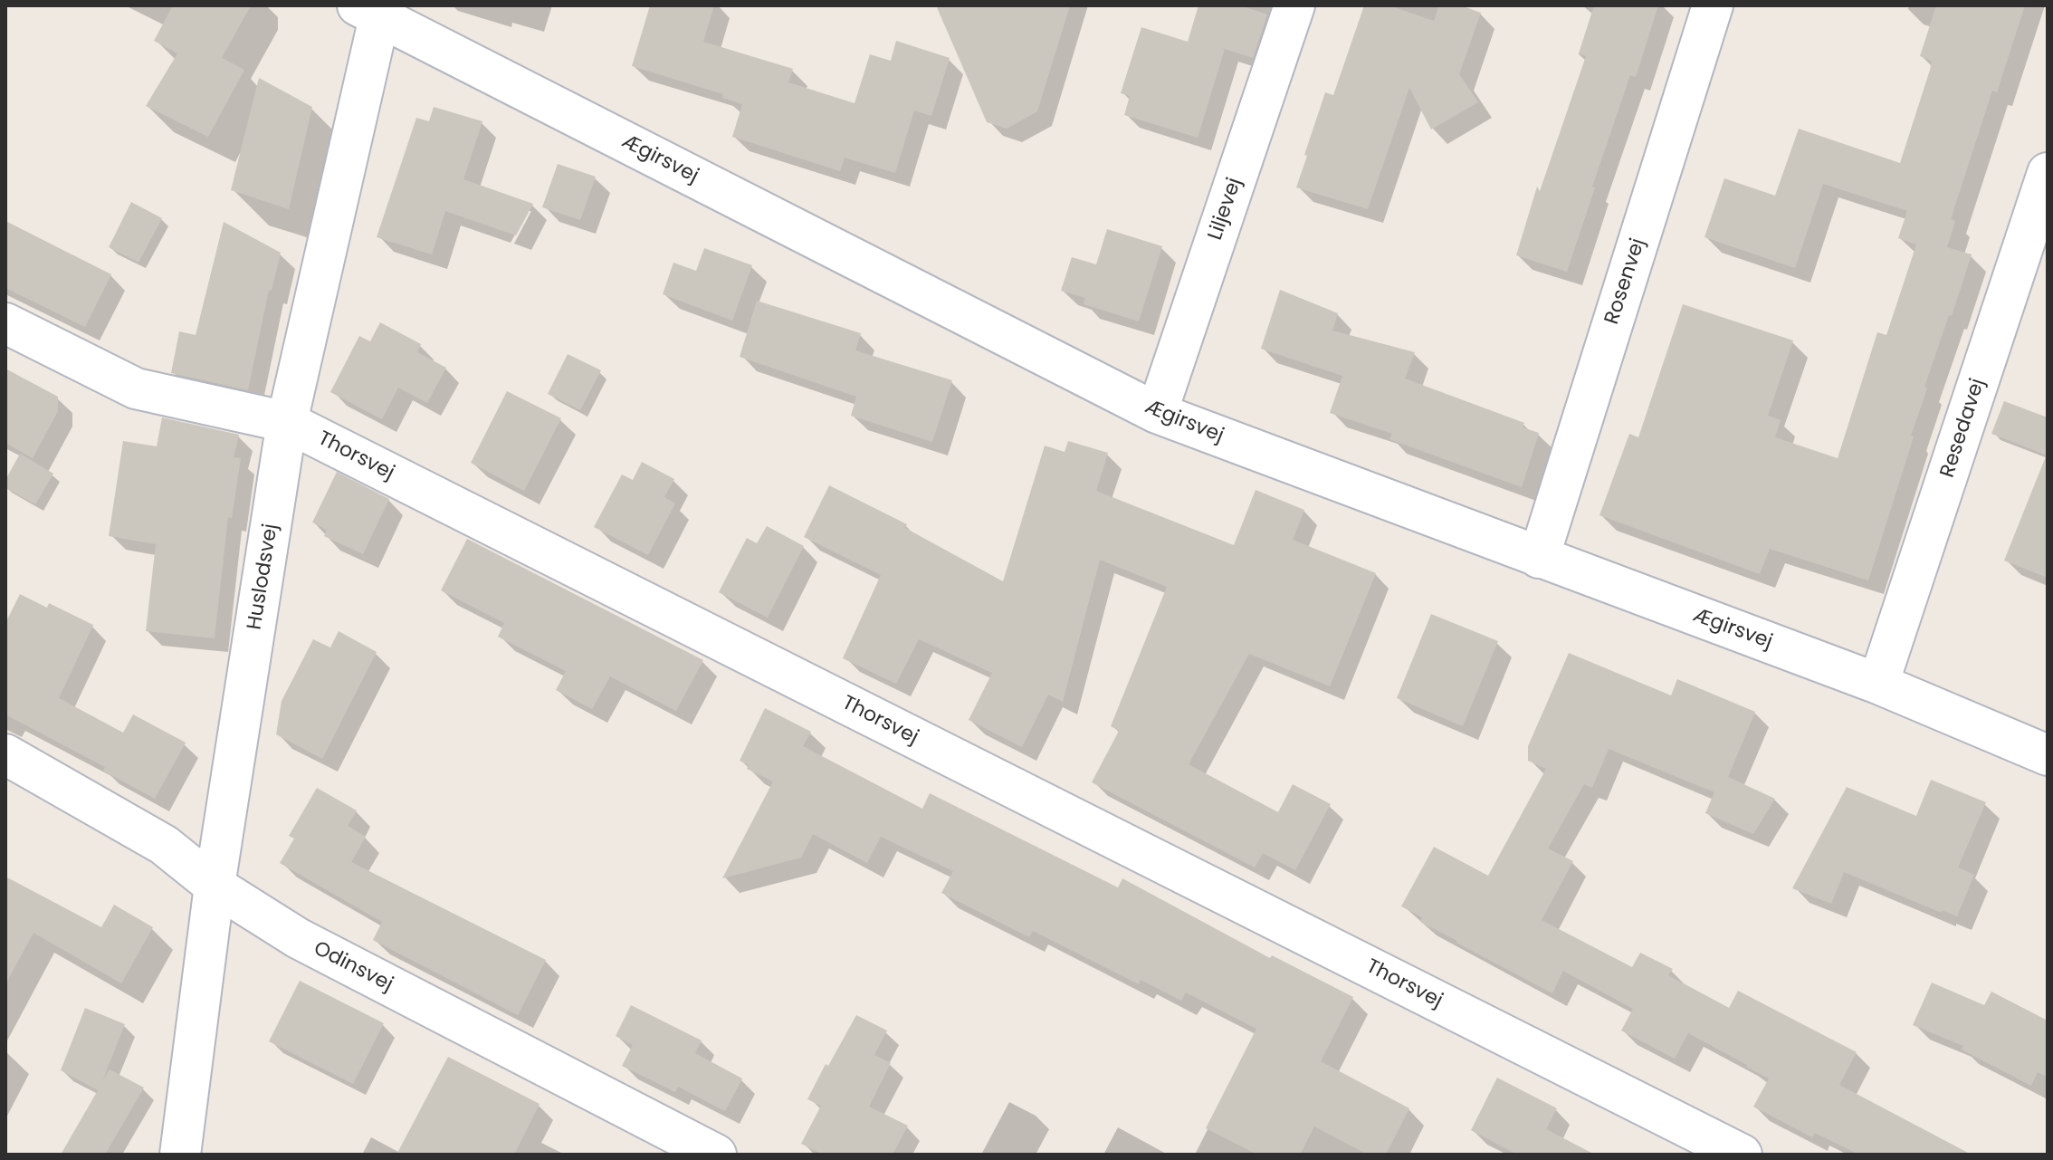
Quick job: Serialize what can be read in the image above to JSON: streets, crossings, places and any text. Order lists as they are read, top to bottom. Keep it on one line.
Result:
{"streets":{"street":["Ægirsvej","Liljevej","Rosenvej","Resedavej","Thorsvej","Huslodsvej","Odinsvej"]},"crossings":[["Ægirsvej","Liljevej"],["Ægirsvej","Rosenvej"],["Ægirsvej","Resedavej"],["Ægirsvej","Huslodsvej"],["Thorsvej","Huslodsvej"],["Huslodsvej","Odinsvej"]]}
